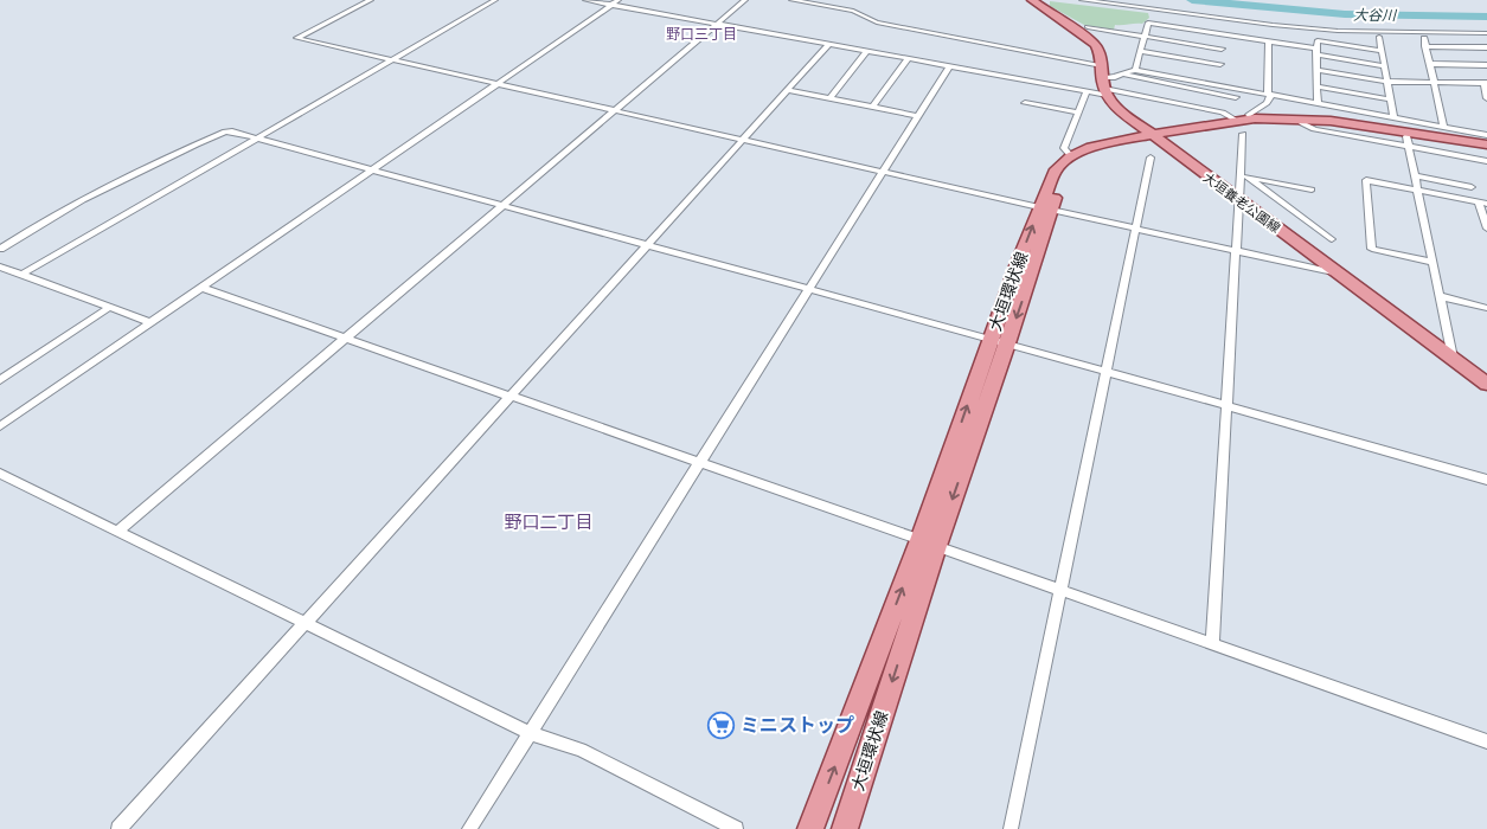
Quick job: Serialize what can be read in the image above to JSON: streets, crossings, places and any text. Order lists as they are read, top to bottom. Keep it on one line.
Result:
{"streets":{"main road":["大垣養老公園線","大垣環状線"]},"crossings":[["大垣養老公園線","大垣環状線"]],"districts":["野口三丁目","野口二丁目"],"water":["大谷川"],"places":{"supermarket":["ミニストップ"]}}
